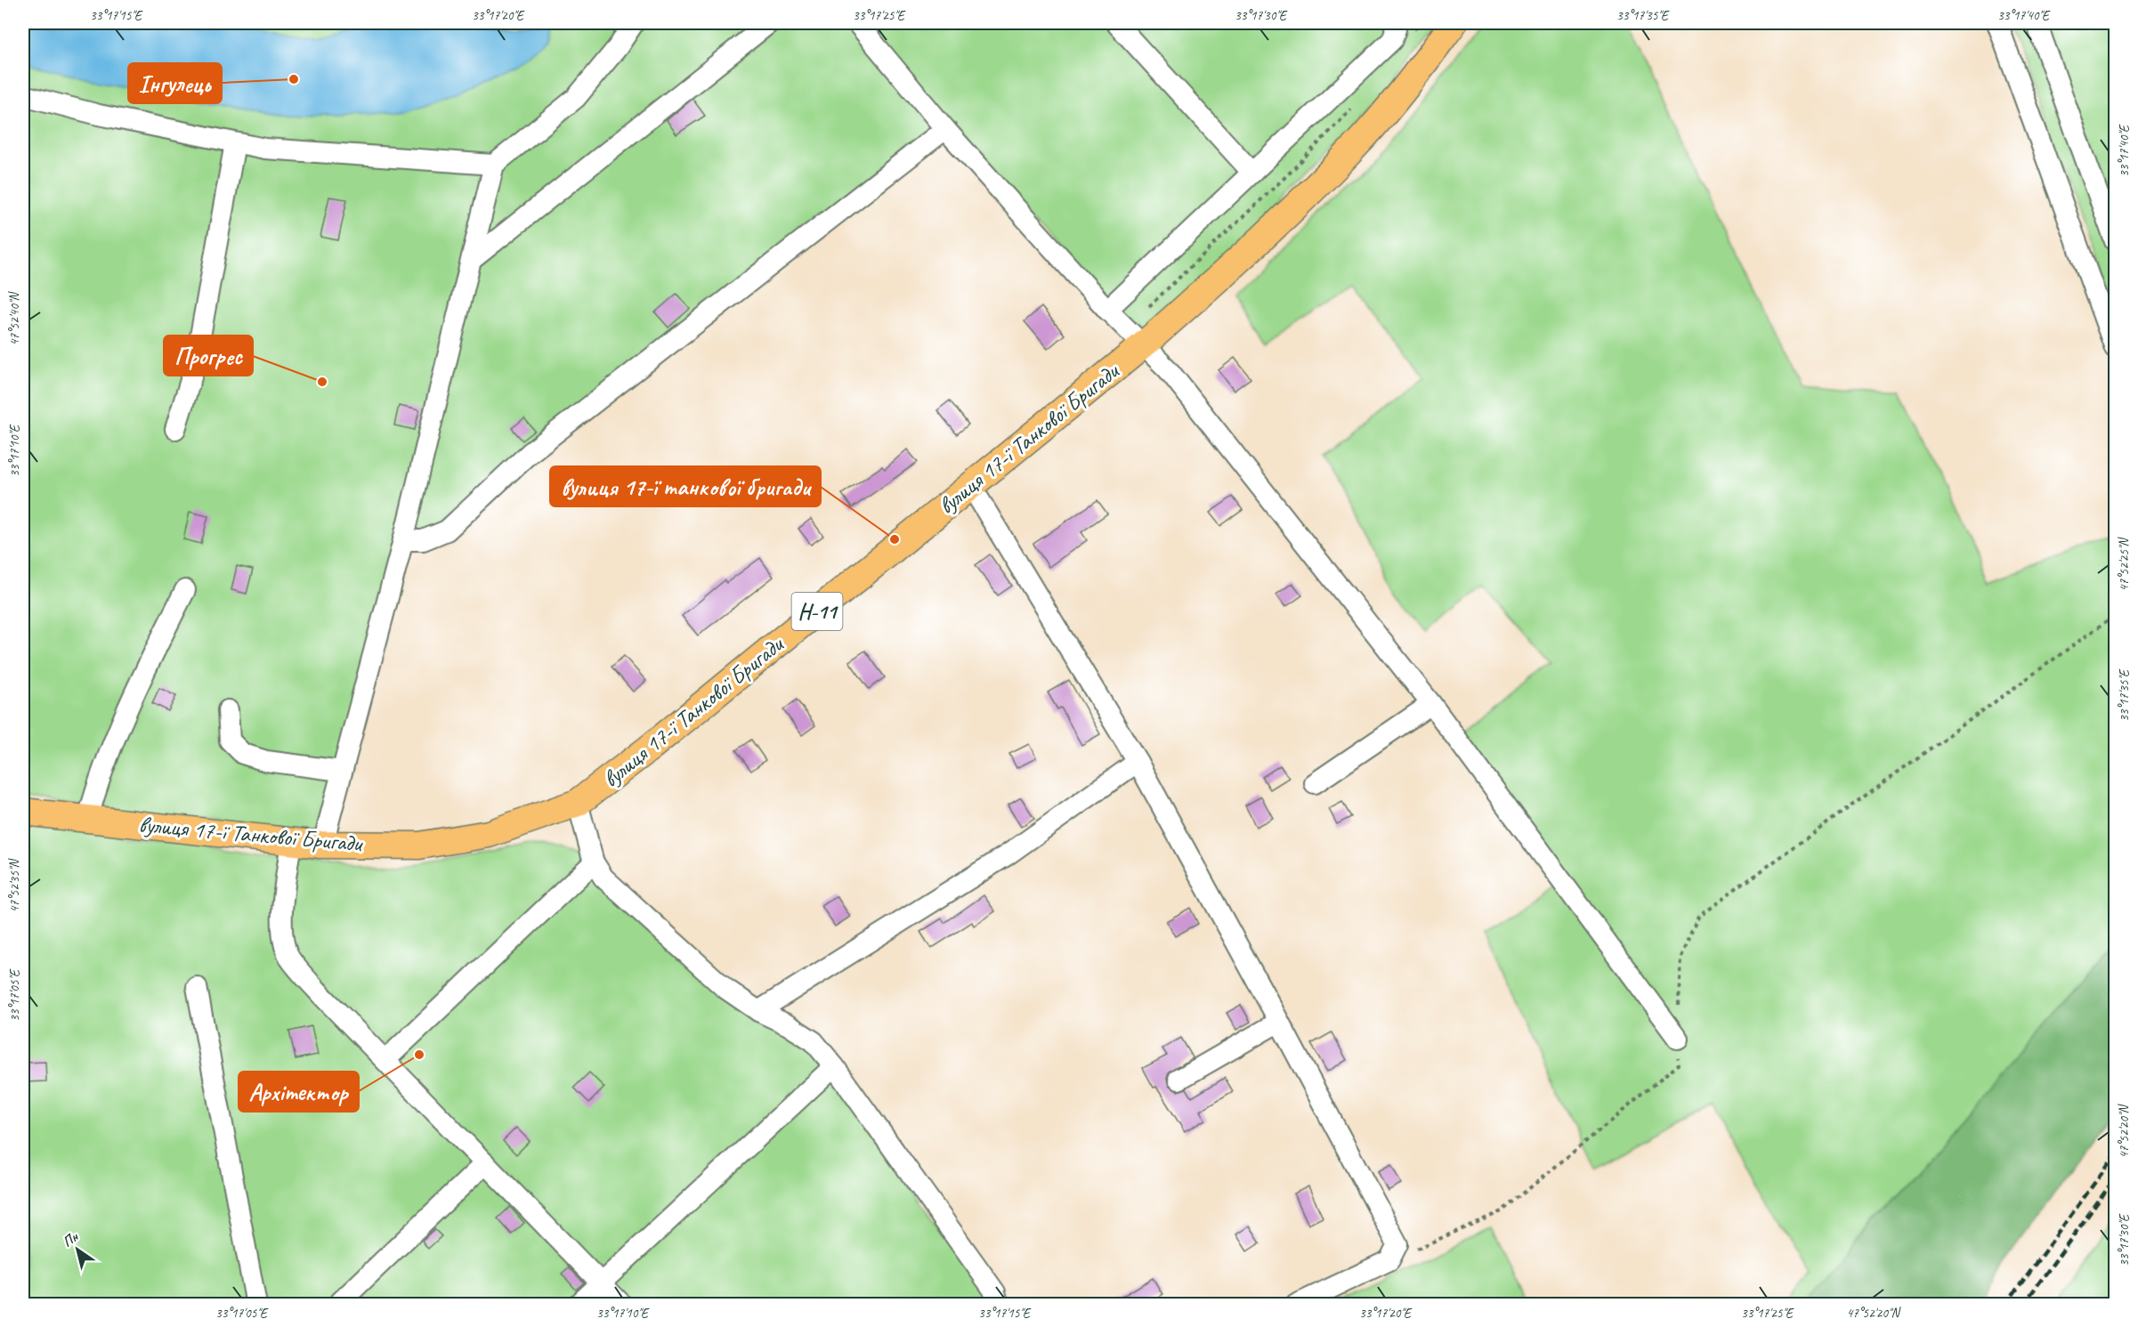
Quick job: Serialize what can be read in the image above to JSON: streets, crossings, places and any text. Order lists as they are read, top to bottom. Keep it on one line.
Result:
{"streets":{"main road":["вулиця 17-ї Танкової Бригади","Н-11"]},"places":["Інгулець","Прогрес","вулиця 17-ї танкової бригади","Архітектор"],"north":"top left","coordinates":["33°17'15\"E","33°17'20\"E","33°17'25\"E","33°17'30\"E","33°17'35\"E","33°17'40\"E","47°52'40\"N","33°17'10\"E","47°52'25\"N","47°52'35\"N","33°17'05\"E","47°52'20\"N"]}
